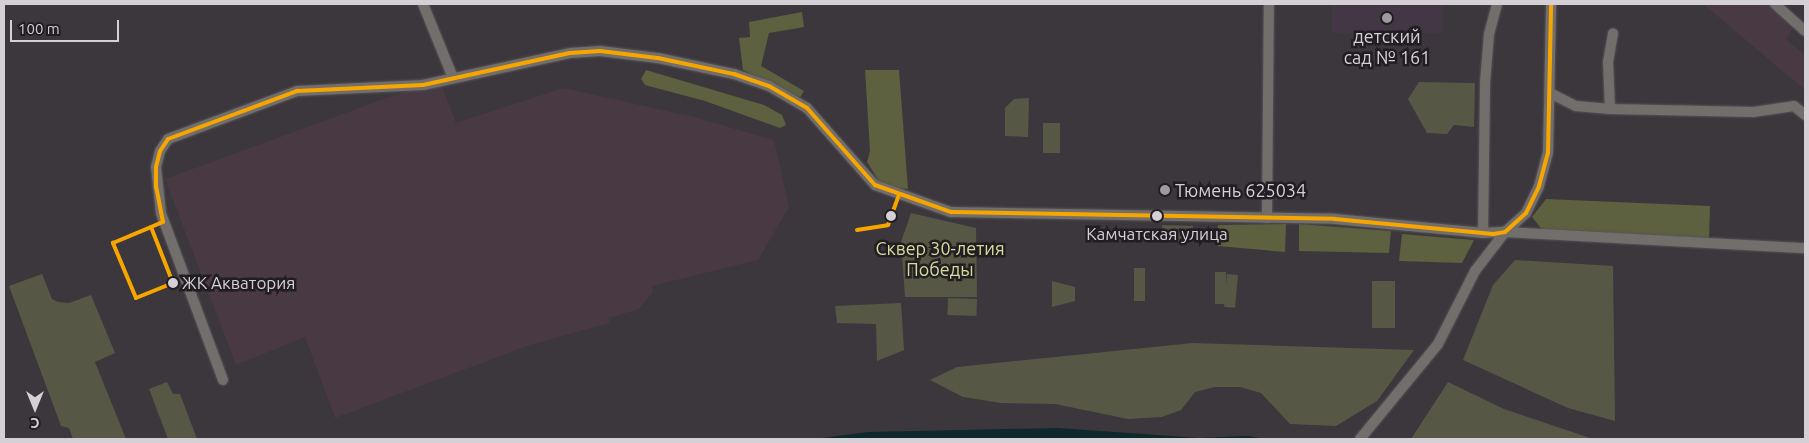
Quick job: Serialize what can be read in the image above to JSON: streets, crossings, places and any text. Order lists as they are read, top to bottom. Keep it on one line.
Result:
{"parks":["Сквер 30-летия Победы"],"places":["детский сад № 161","Тюмень 625034","Камчатская улица","ЖК Акватория"],"scale_bar":"100 m","north":"bottom"}
